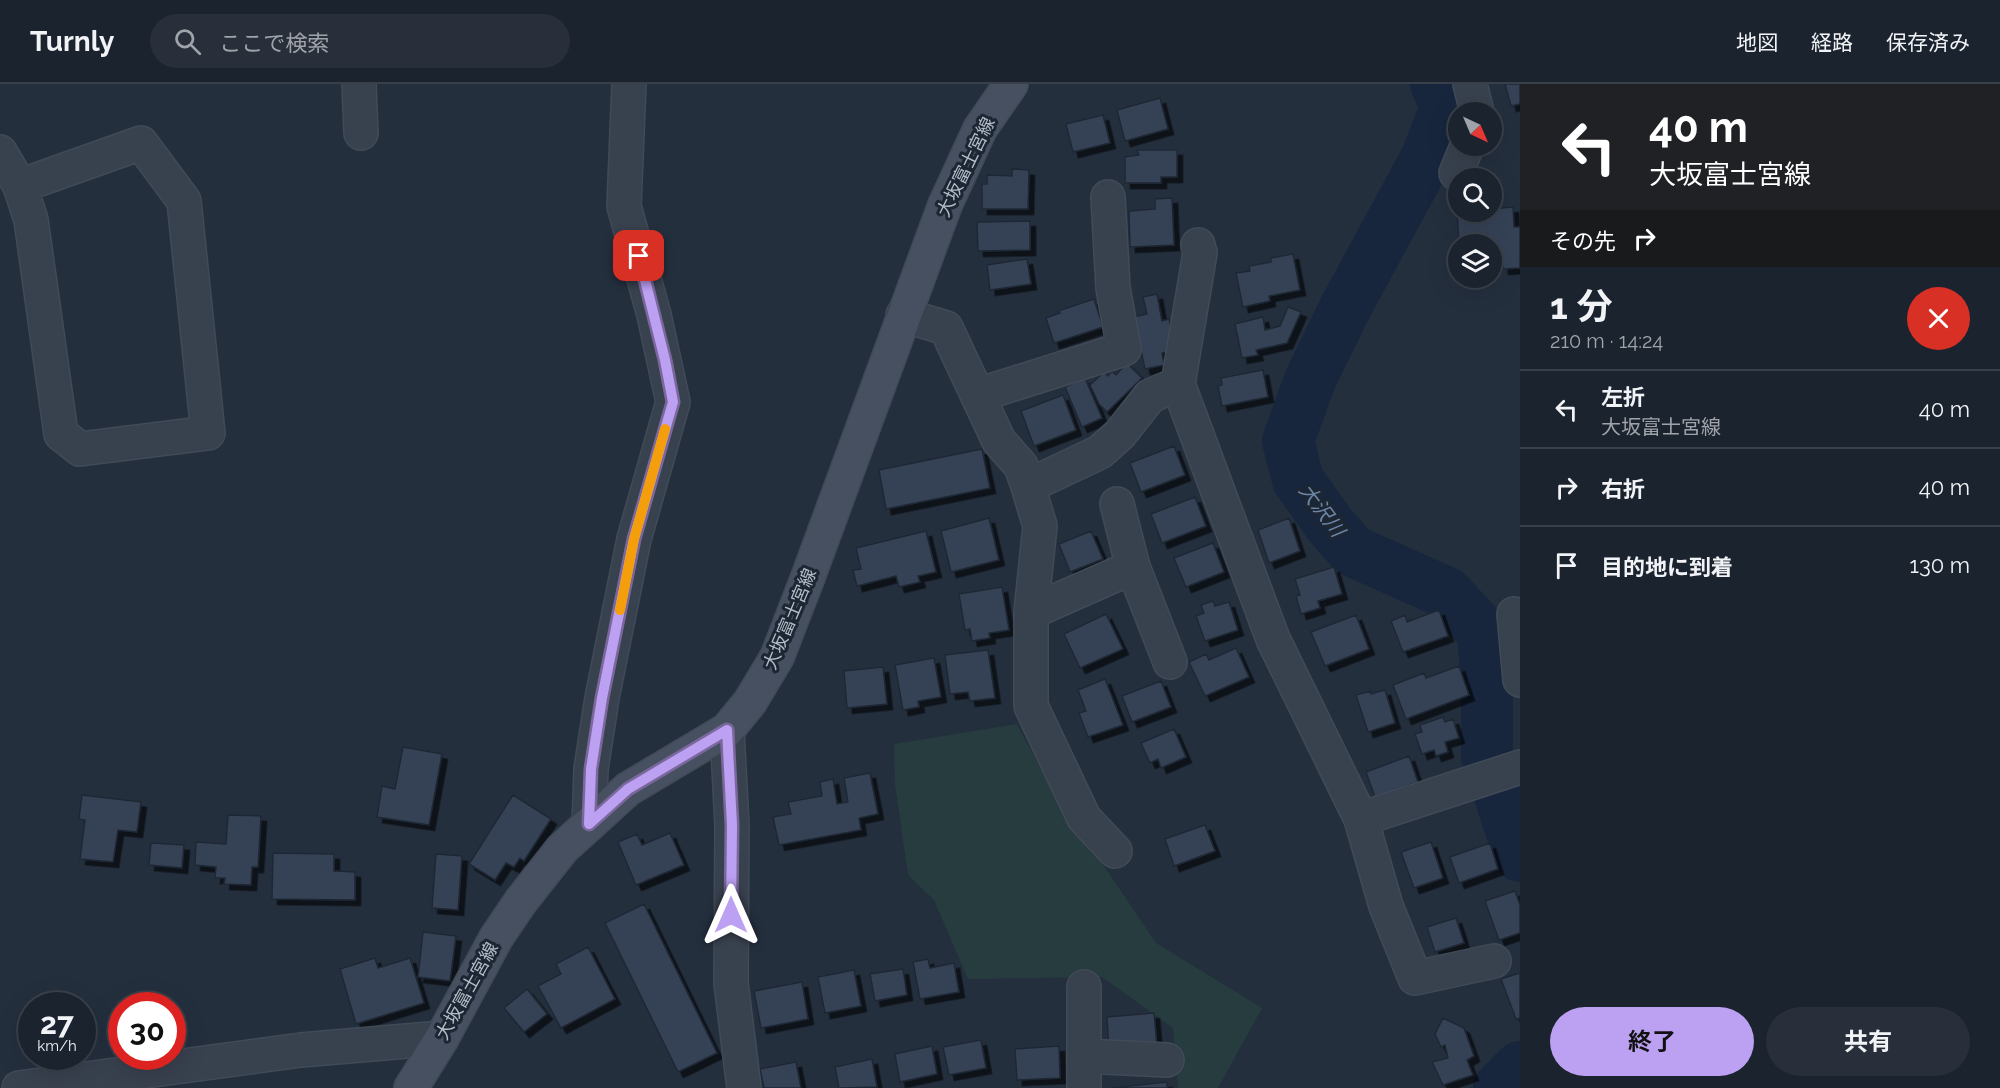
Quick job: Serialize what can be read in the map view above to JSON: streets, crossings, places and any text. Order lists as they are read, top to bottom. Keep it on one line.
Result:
{"streets":{"main road":["大坂富士宮線"]},"water":["大沢川"],"north":"bottom right","page":{"header":"Turnly","search":"ここで検索","nav":["地図","経路","保存済み"],"turn":["40 m","大坂富士宮線"],"then":"その先","heading":["1 分","210 m · 14:24"],"list":[{"name":"左折","note":"大坂富士宮線","value":"40 m"},{"name":"右折","value":"40 m"},{"name":"目的地に到着","value":"130 m"}],"speed":"27 km/h","limit":"30","buttons":["終了","共有"]}}
